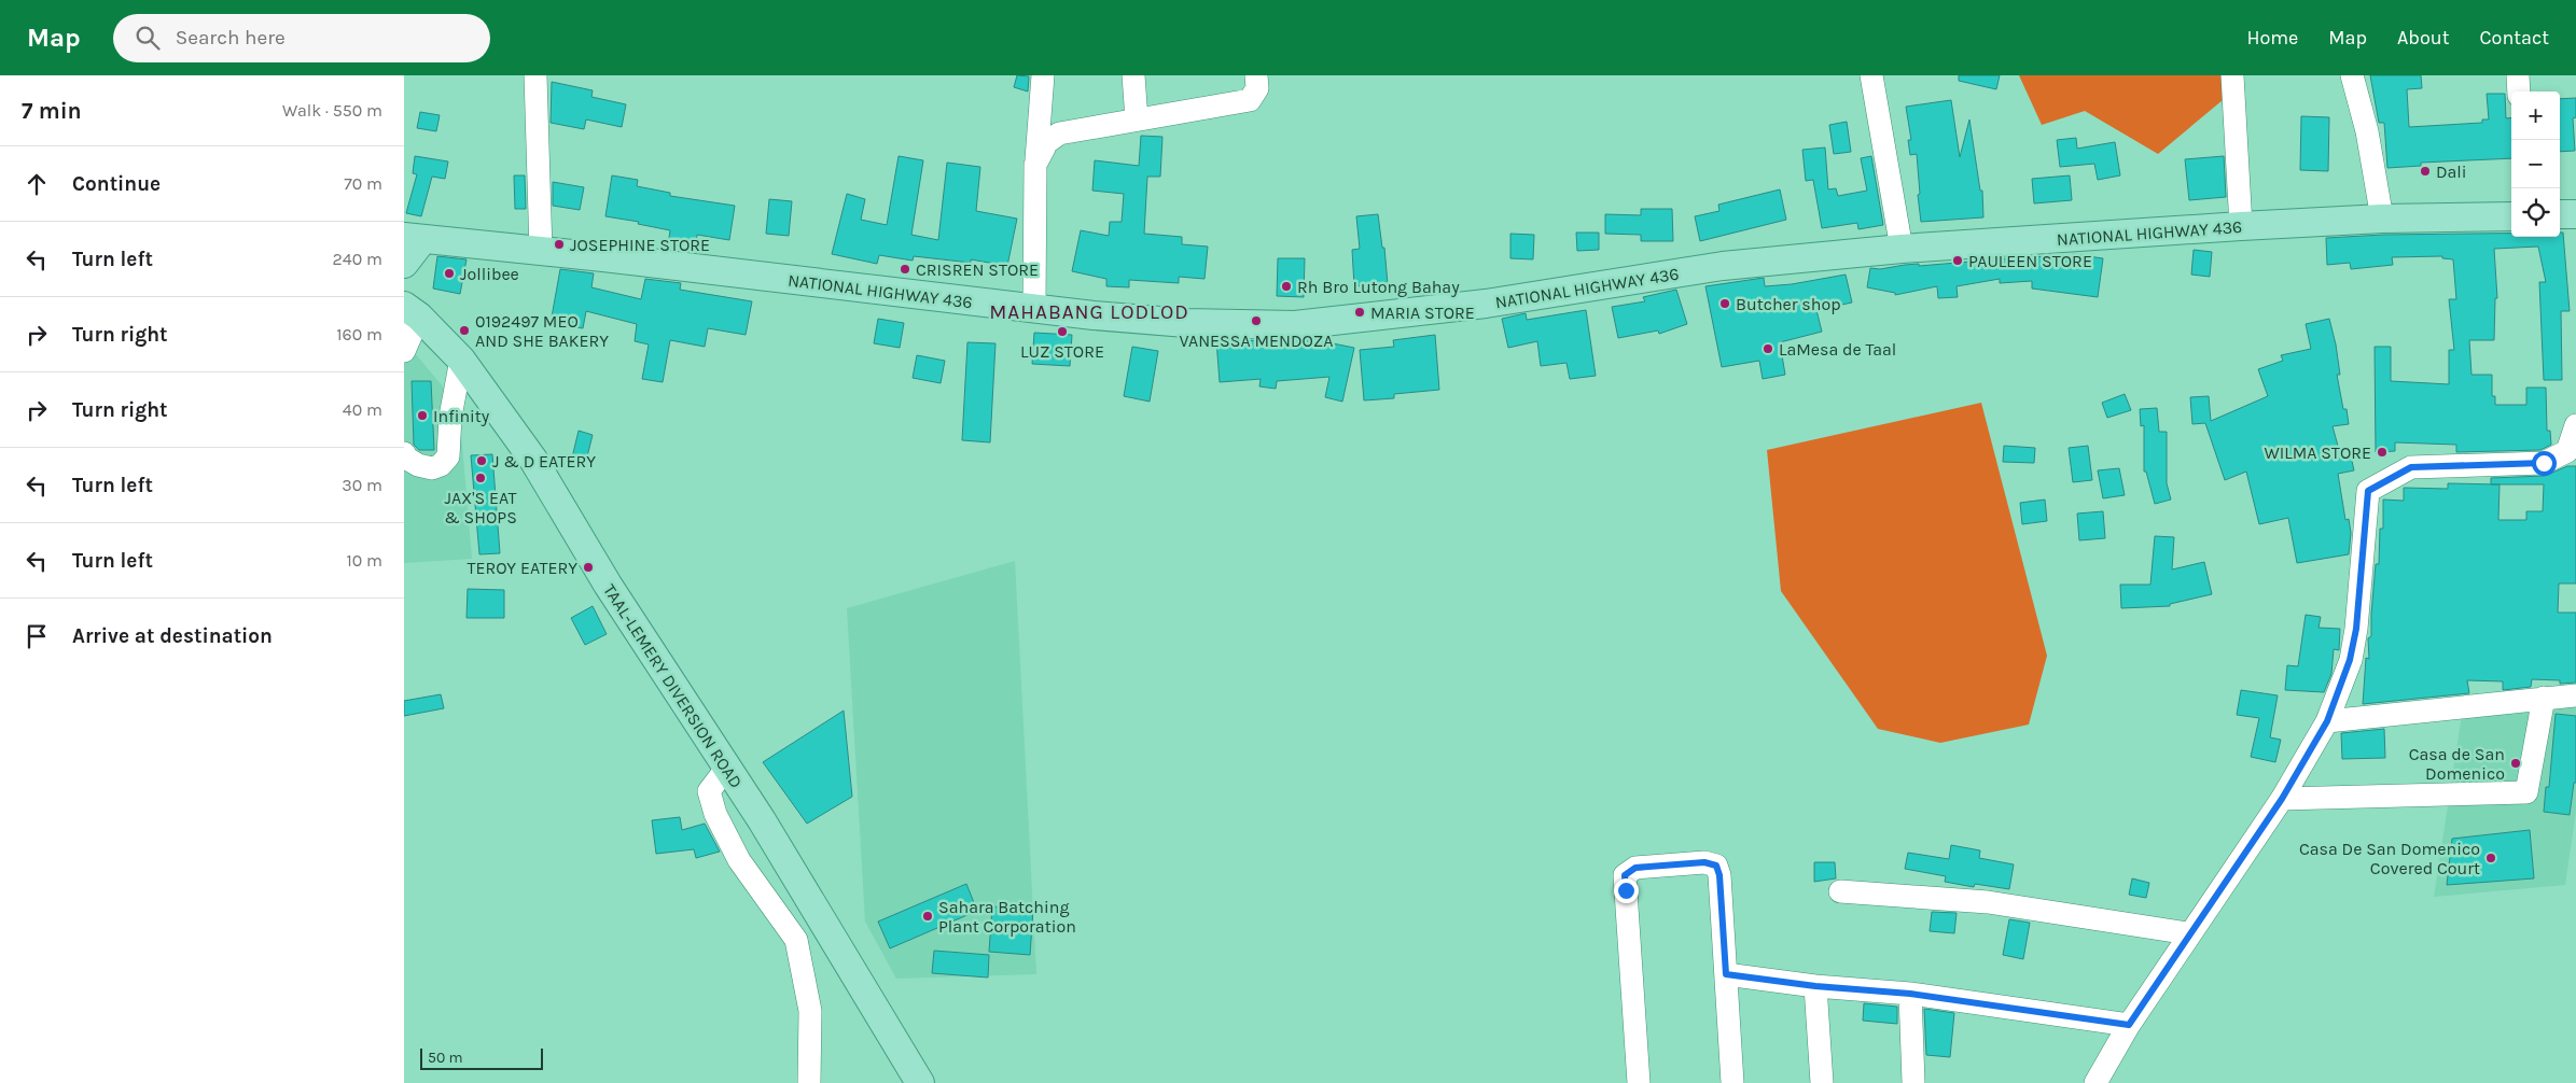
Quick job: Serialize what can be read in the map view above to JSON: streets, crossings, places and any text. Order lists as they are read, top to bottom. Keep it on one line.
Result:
{"streets":{"main road":["NATIONAL HIGHWAY 436","TAAL-LEMERY DIVERSION ROAD"]},"districts":["MAHABANG LODLOD"],"places":["Dali","JOSEPHINE STORE","PAULEEN STORE","CRISREN STORE","Jollibee","Rh Bro Lutong Bahay","Butcher shop","MARIA STORE","VANESSA MENDOZA","0192497 MEO AND SHE BAKERY","LUZ STORE","LaMesa de Taal","Infinity","WILMA STORE","J & D EATERY","JAX'S EAT & SHOPS","TEROY EATERY","Casa de San Domenico","Casa De San Domenico Covered Court","Sahara Batching Plant Corporation"],"scale_bar":"50 m","page":{"header":"Map","search":"Search here","nav":["Home","Map","About","Contact"],"heading":["7 min","Walk · 550 m"],"map_buttons":["+","−"],"list":[["Continue","70 m"],["Turn left","240 m"],["Turn right","160 m"],["Turn right","40 m"],["Turn left","30 m"],["Turn left","10 m"],"Arrive at destination"],"scale":"50 m"}}
